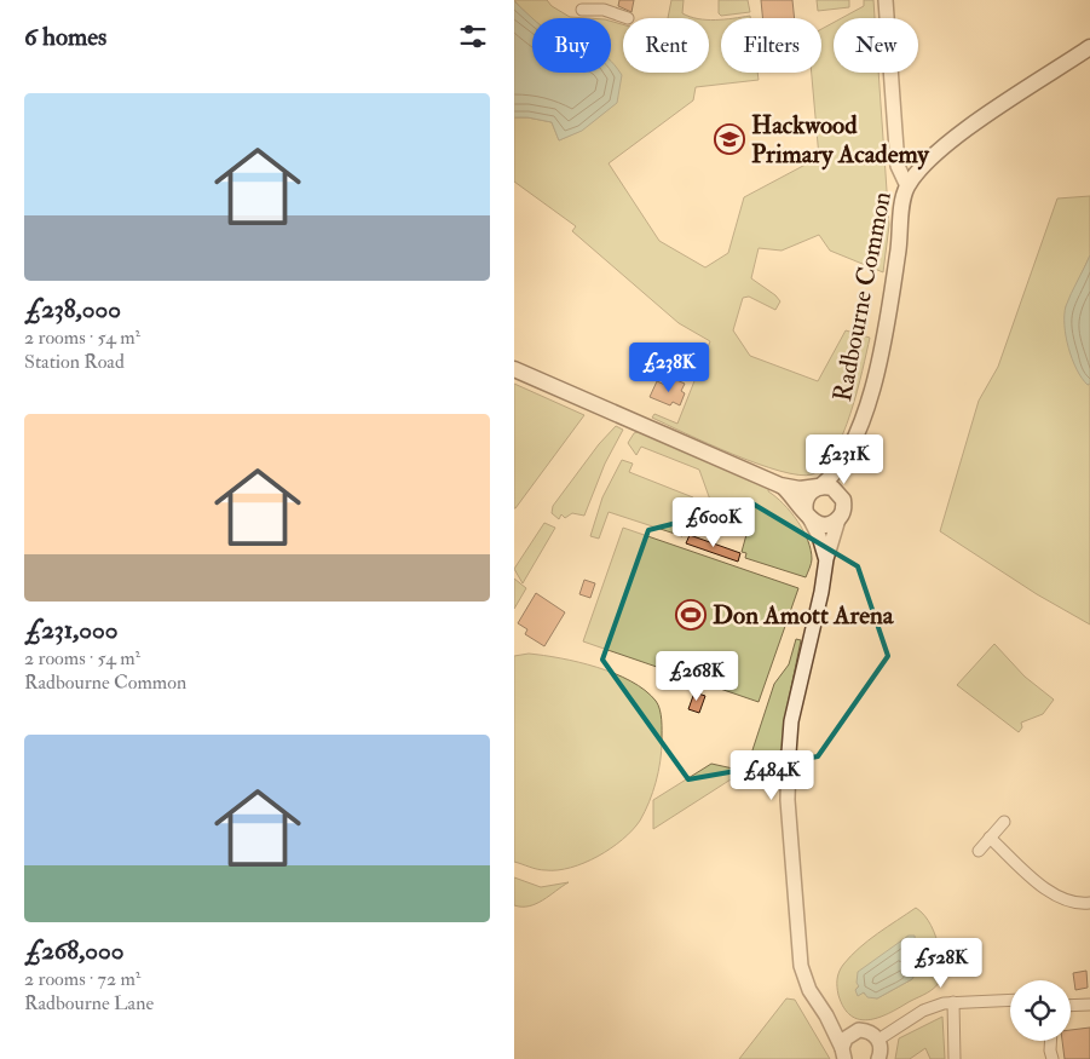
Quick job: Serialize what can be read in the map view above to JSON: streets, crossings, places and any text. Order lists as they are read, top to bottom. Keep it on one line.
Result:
{"streets":{"main road":["Radbourne Common"]},"places":{"school or university":["Hackwood Primary Academy"],"sports":["Don Amott Arena"]},"page":{"heading":"6 homes","chip":["Buy","Rent","Filters","New"],"list":[{"name":"£238,000","note":"2 rooms · 54 m² · Station Road"},{"name":"£231,000","note":"2 rooms · 54 m² · Radbourne Common"},{"name":"£268,000","note":"2 rooms · 72 m² · Radbourne Lane"}],"price":["£238K","£231K","£600K","£268K","£484K","£528K"]}}
